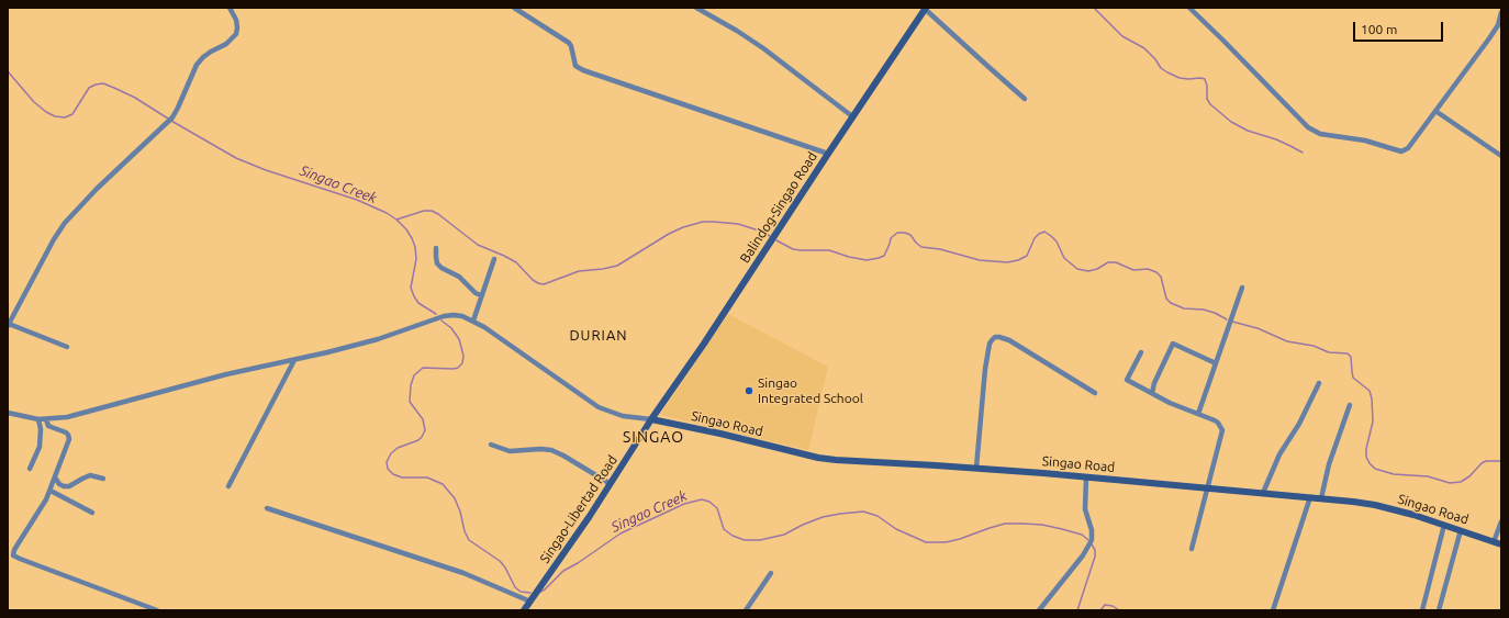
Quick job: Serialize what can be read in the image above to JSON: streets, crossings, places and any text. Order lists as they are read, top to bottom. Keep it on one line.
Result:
{"streets":{"street":["Balindog-Singao Road","Singao Road","Singao-Libertad Road"]},"crossings":[["Balindog-Singao Road","Singao Road"],["Balindog-Singao Road","Singao-Libertad Road"],["Singao Road","Singao-Libertad Road"]],"districts":["DURIAN","SINGAO"],"water":["Singao Creek"],"places":["Singao Integrated School"],"scale_bar":"100 m"}
